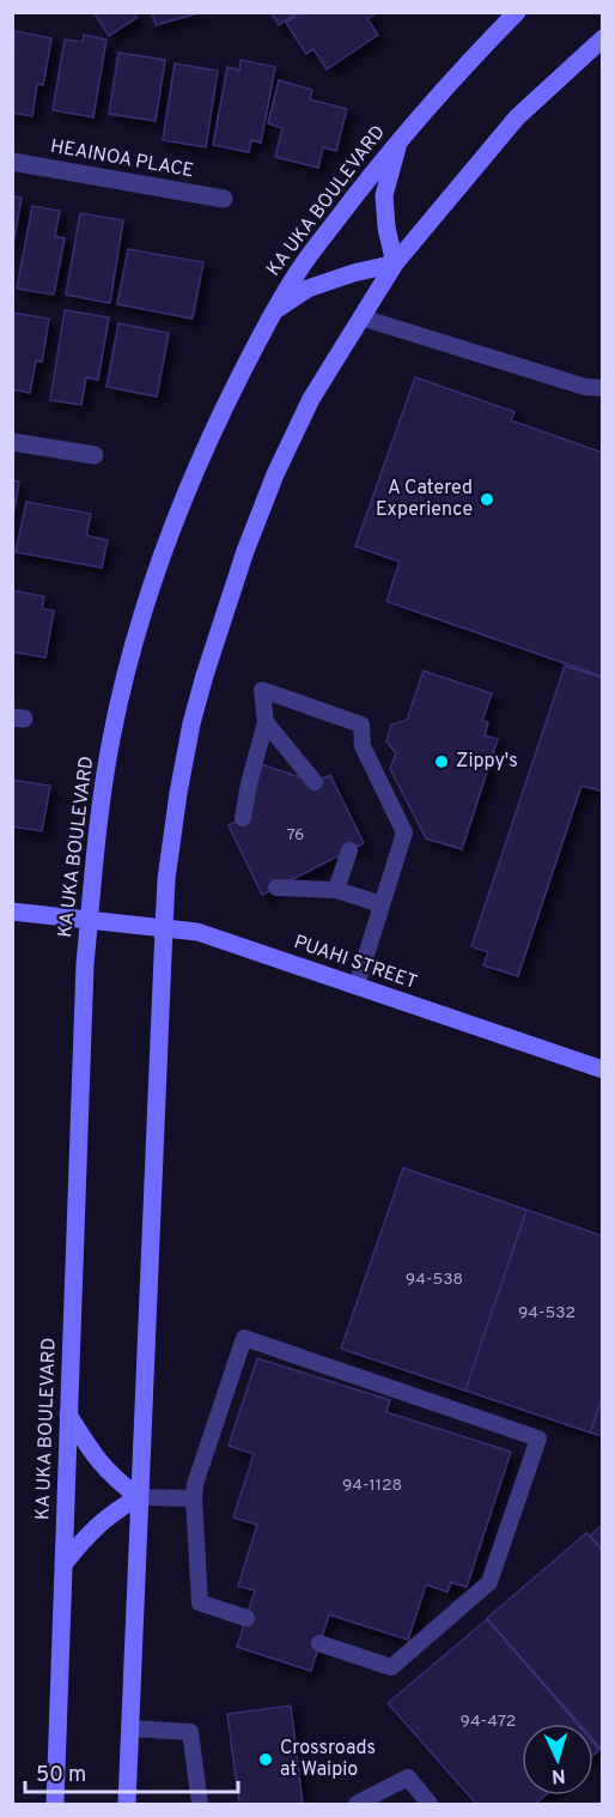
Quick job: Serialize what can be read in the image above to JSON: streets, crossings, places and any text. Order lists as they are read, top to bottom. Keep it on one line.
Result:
{"streets":{"main road":["KA UKA BOULEVARD","PUAHI STREET"],"street":["HEAINOA PLACE"]},"crossings":[["KA UKA BOULEVARD","PUAHI STREET"]],"places":["A Catered Experience","Zippy's","Crossroads at Waipio"],"house_numbers":["76","94-538","94-532","94-1128","94-472"],"scale_bar":"50 m","north":"bottom"}
